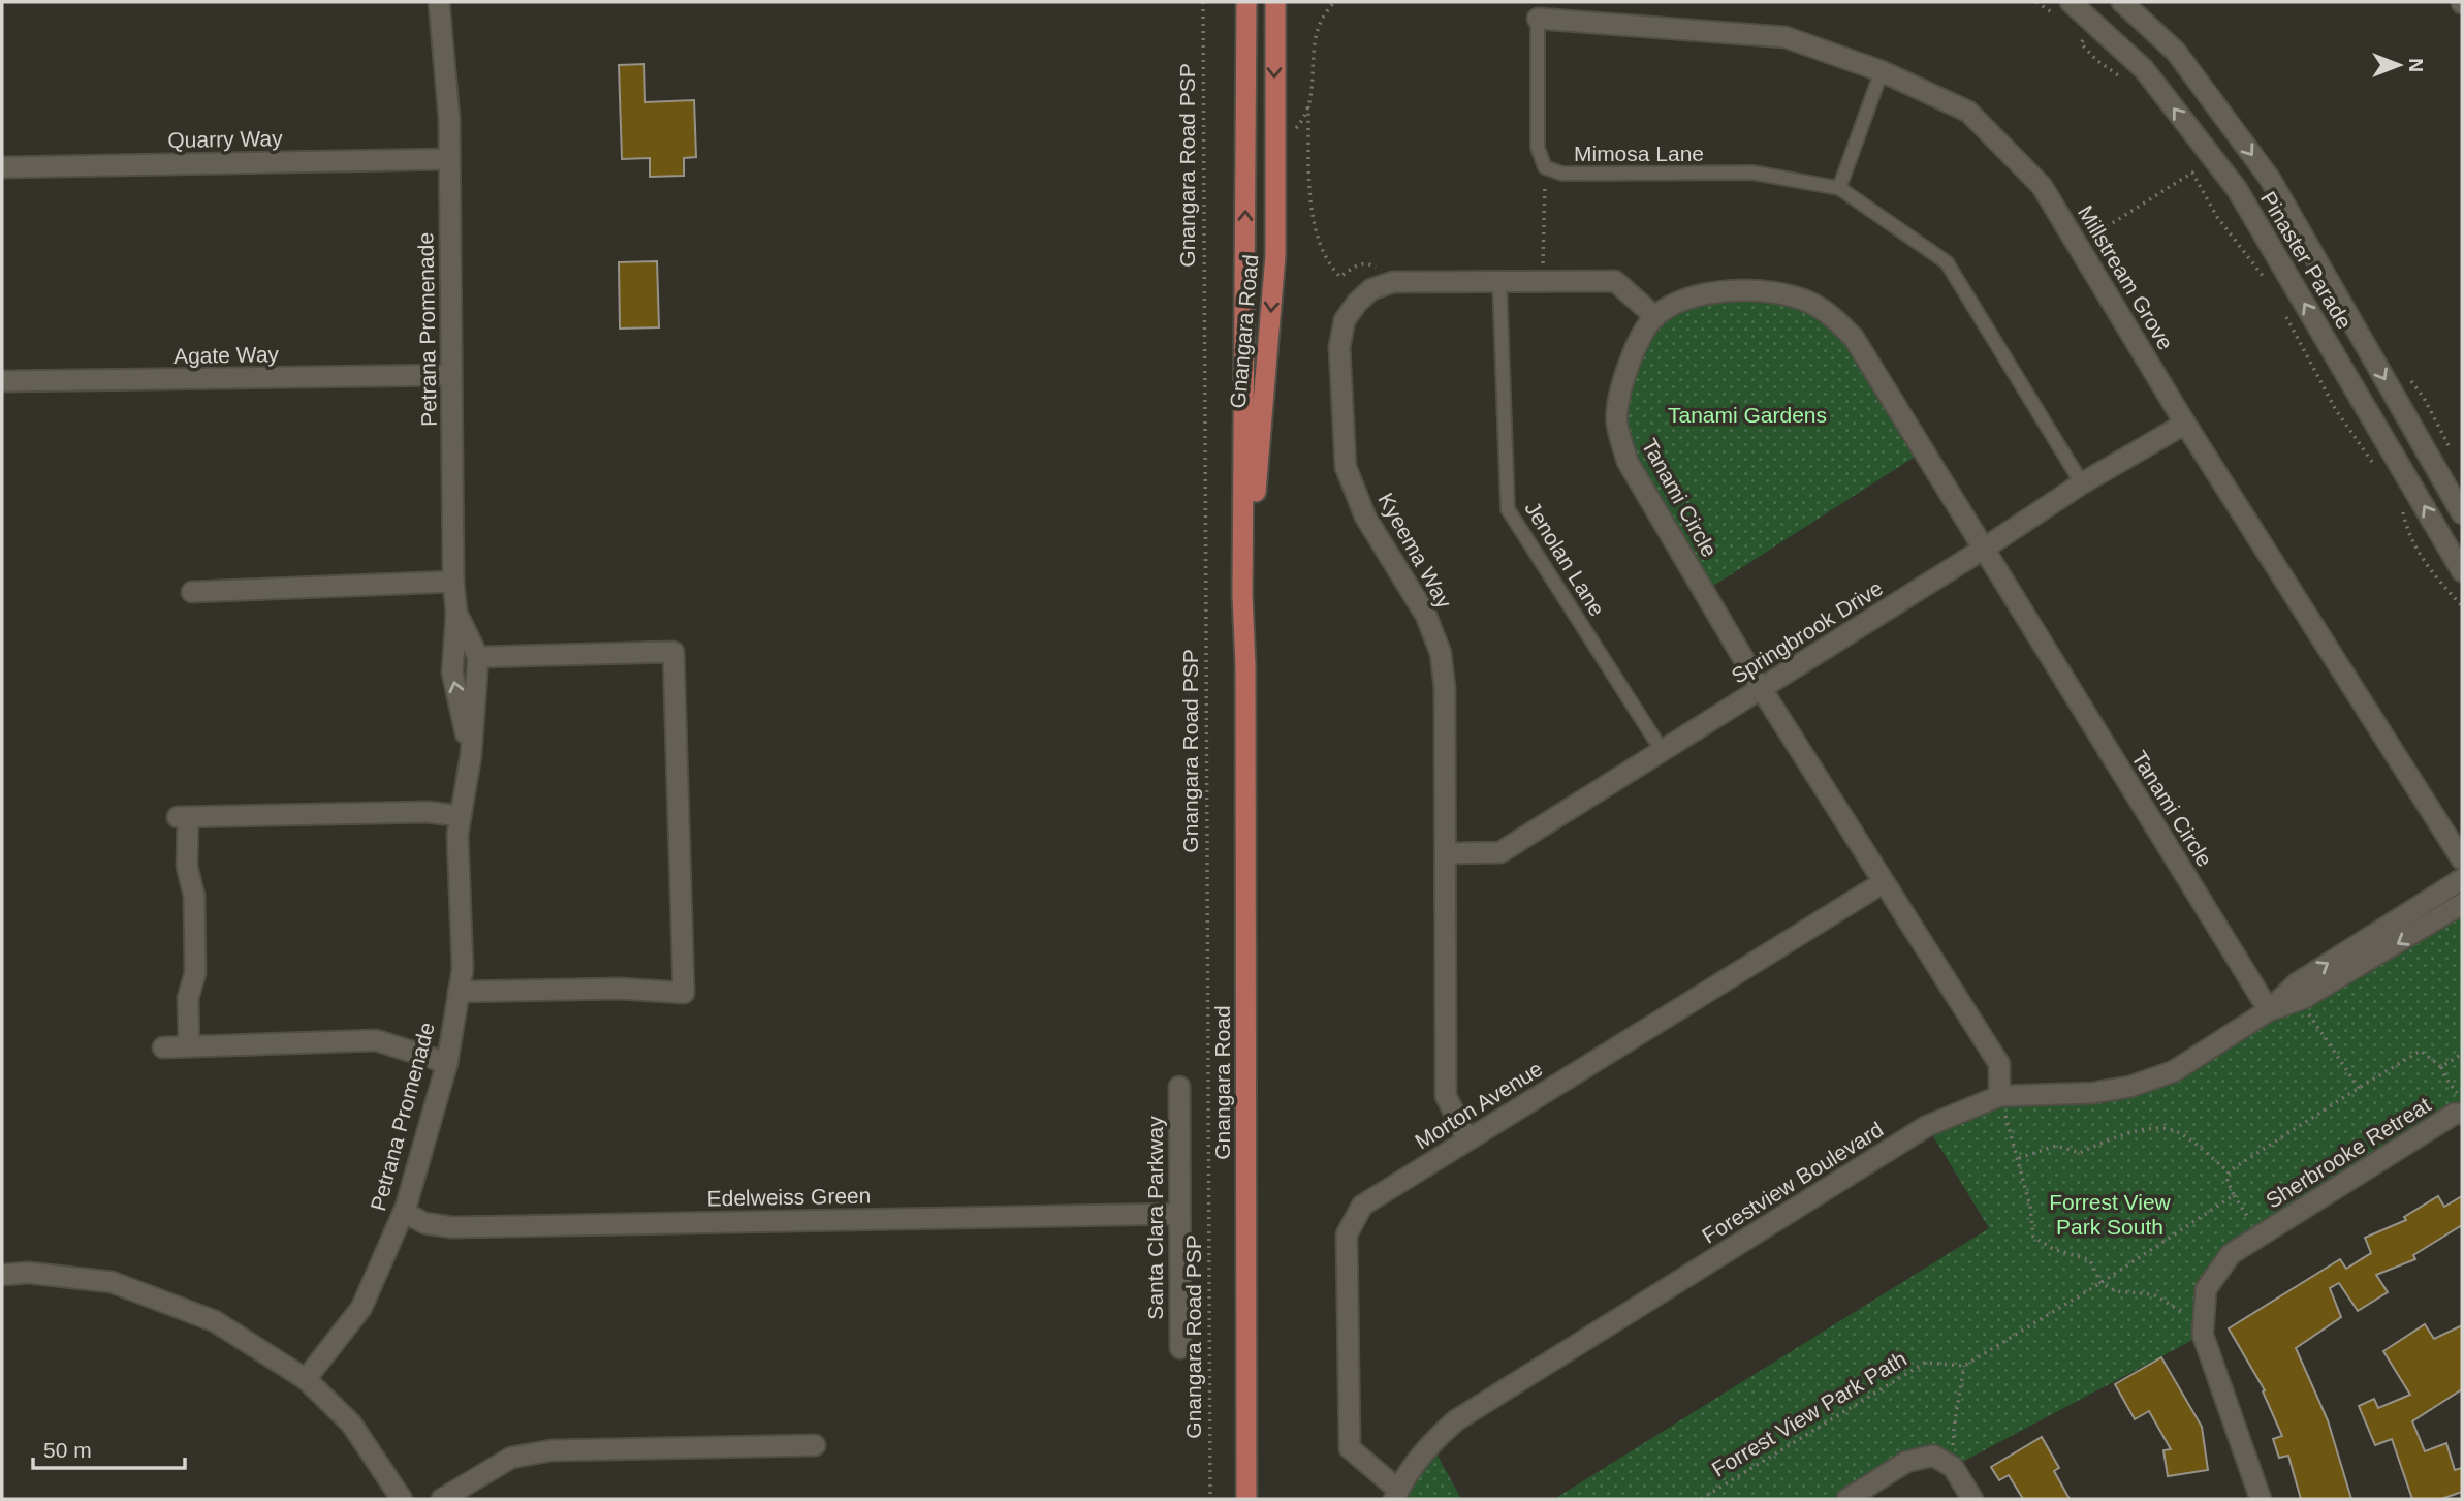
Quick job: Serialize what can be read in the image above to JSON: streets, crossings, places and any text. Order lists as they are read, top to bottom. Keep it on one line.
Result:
{"streets":{"main road":["Gnangara Road"],"street":["Quarry Way","Pinaster Parade","Millstream Grove","Petrana Promenade","Agate Way","Tanami Circle","Kyeema Way","Springbrook Drive","Morton Avenue","Sherbrooke Retreat","Forestview Boulevard","Edelweiss Green","Santa Clara Parkway"],"lane":["Mimosa Lane","Jenolan Lane"],"path":["Gnangara Road PSP","Forrest View Park Path"]},"crossings":[["Quarry Way","Petrana Promenade"],["Mimosa Lane","Millstream Grove"],["Mimosa Lane","Springbrook Drive"],["Millstream Grove","Springbrook Drive"],["Petrana Promenade","Agate Way"],["Petrana Promenade","Edelweiss Green"],["Tanami Circle","Kyeema Way"],["Tanami Circle","Springbrook Drive"],["Tanami Circle","Morton Avenue"],["Tanami Circle","Forestview Boulevard"],["Kyeema Way","Jenolan Lane"],["Kyeema Way","Springbrook Drive"],["Kyeema Way","Morton Avenue"],["Jenolan Lane","Springbrook Drive"],["Morton Avenue","Forestview Boulevard"],["Edelweiss Green","Santa Clara Parkway"]],"parks":["Tanami Gardens","Forrest View Park South"],"scale_bar":"50 m","north":"right"}
